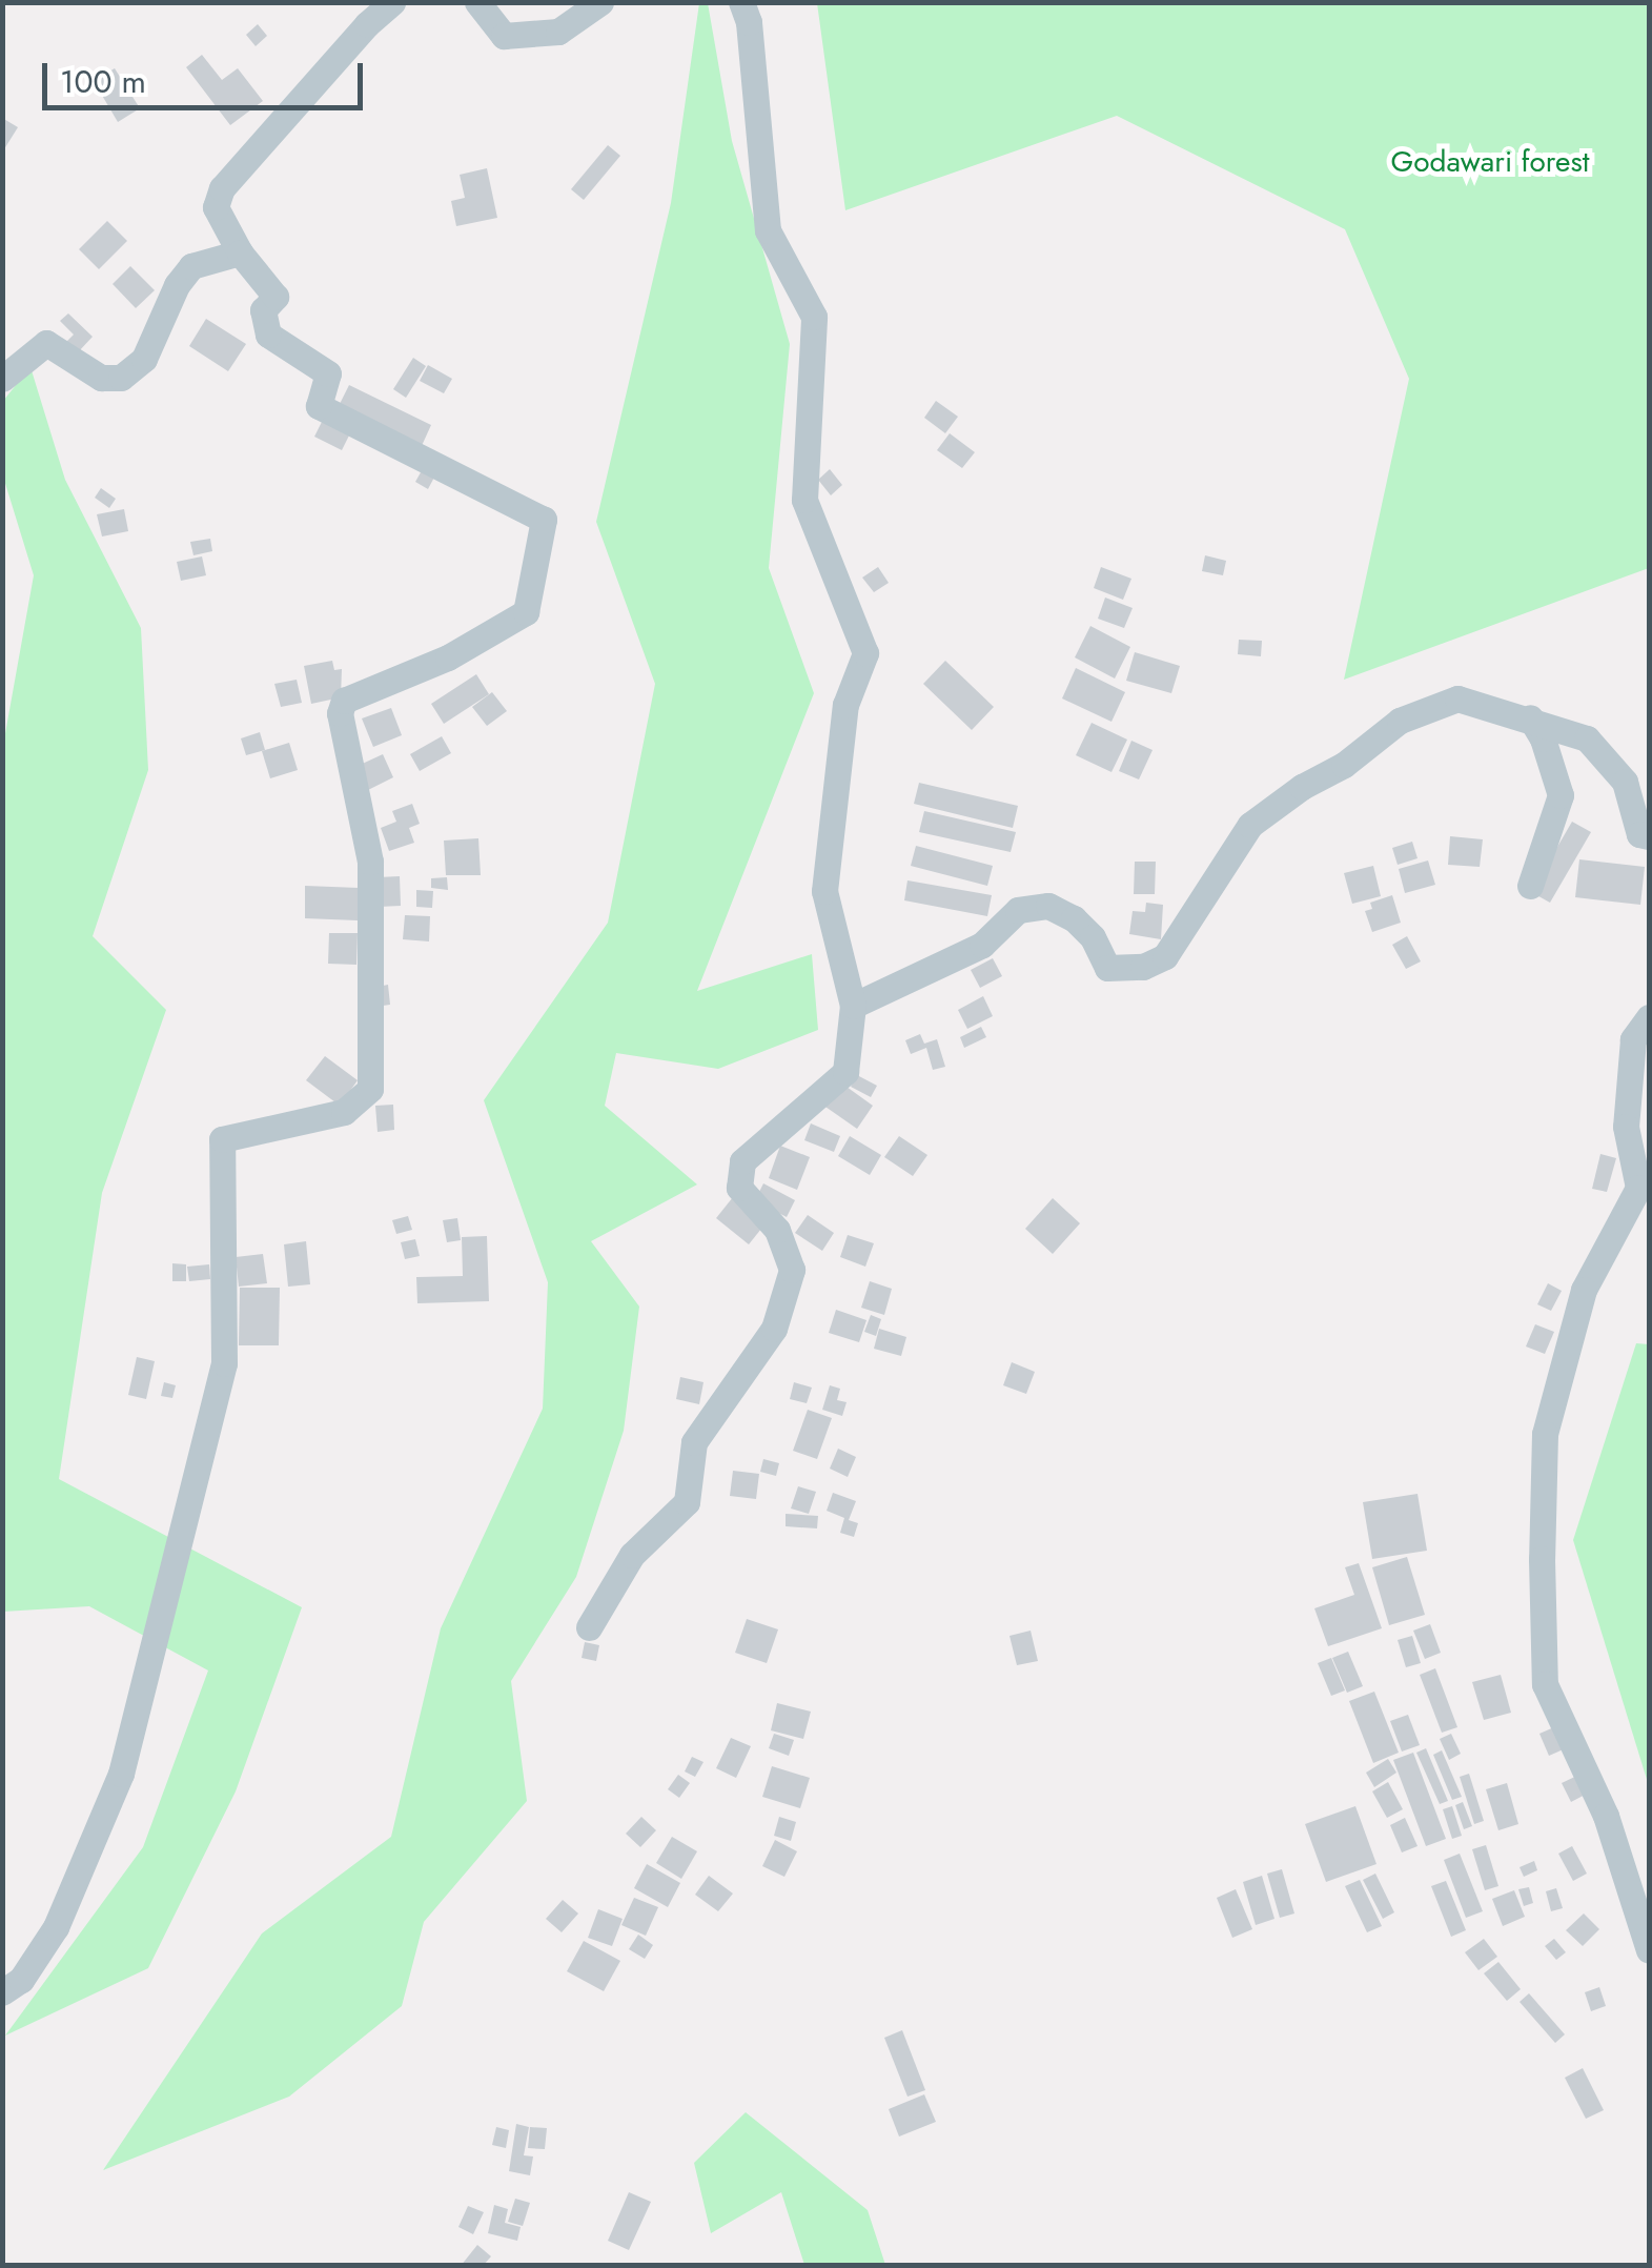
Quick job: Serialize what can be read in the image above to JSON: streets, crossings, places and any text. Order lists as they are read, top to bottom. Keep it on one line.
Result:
{"parks":["Godawari forest"],"scale_bar":"100 m"}
